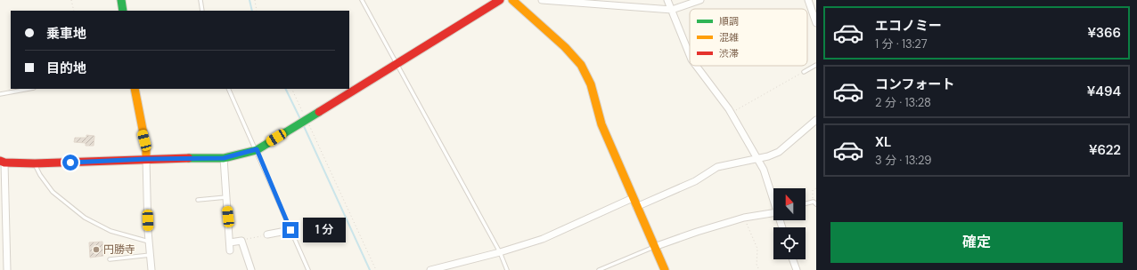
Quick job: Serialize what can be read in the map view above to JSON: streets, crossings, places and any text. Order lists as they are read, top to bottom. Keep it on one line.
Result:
{"places":["円勝寺"],"legend":["順調","混雑","渋滞"],"north":"top","page":{"list":[{"name":"エコノミー","note":"1 分 · 13:27","value":"¥366"},{"name":"コンフォート","note":"2 分 · 13:28","value":"¥494"},{"name":"XL","note":"3 分 · 13:29","value":"¥622"}],"banner":["乗車地","目的地"],"buttons":"確定","bubble":"1 分"}}
